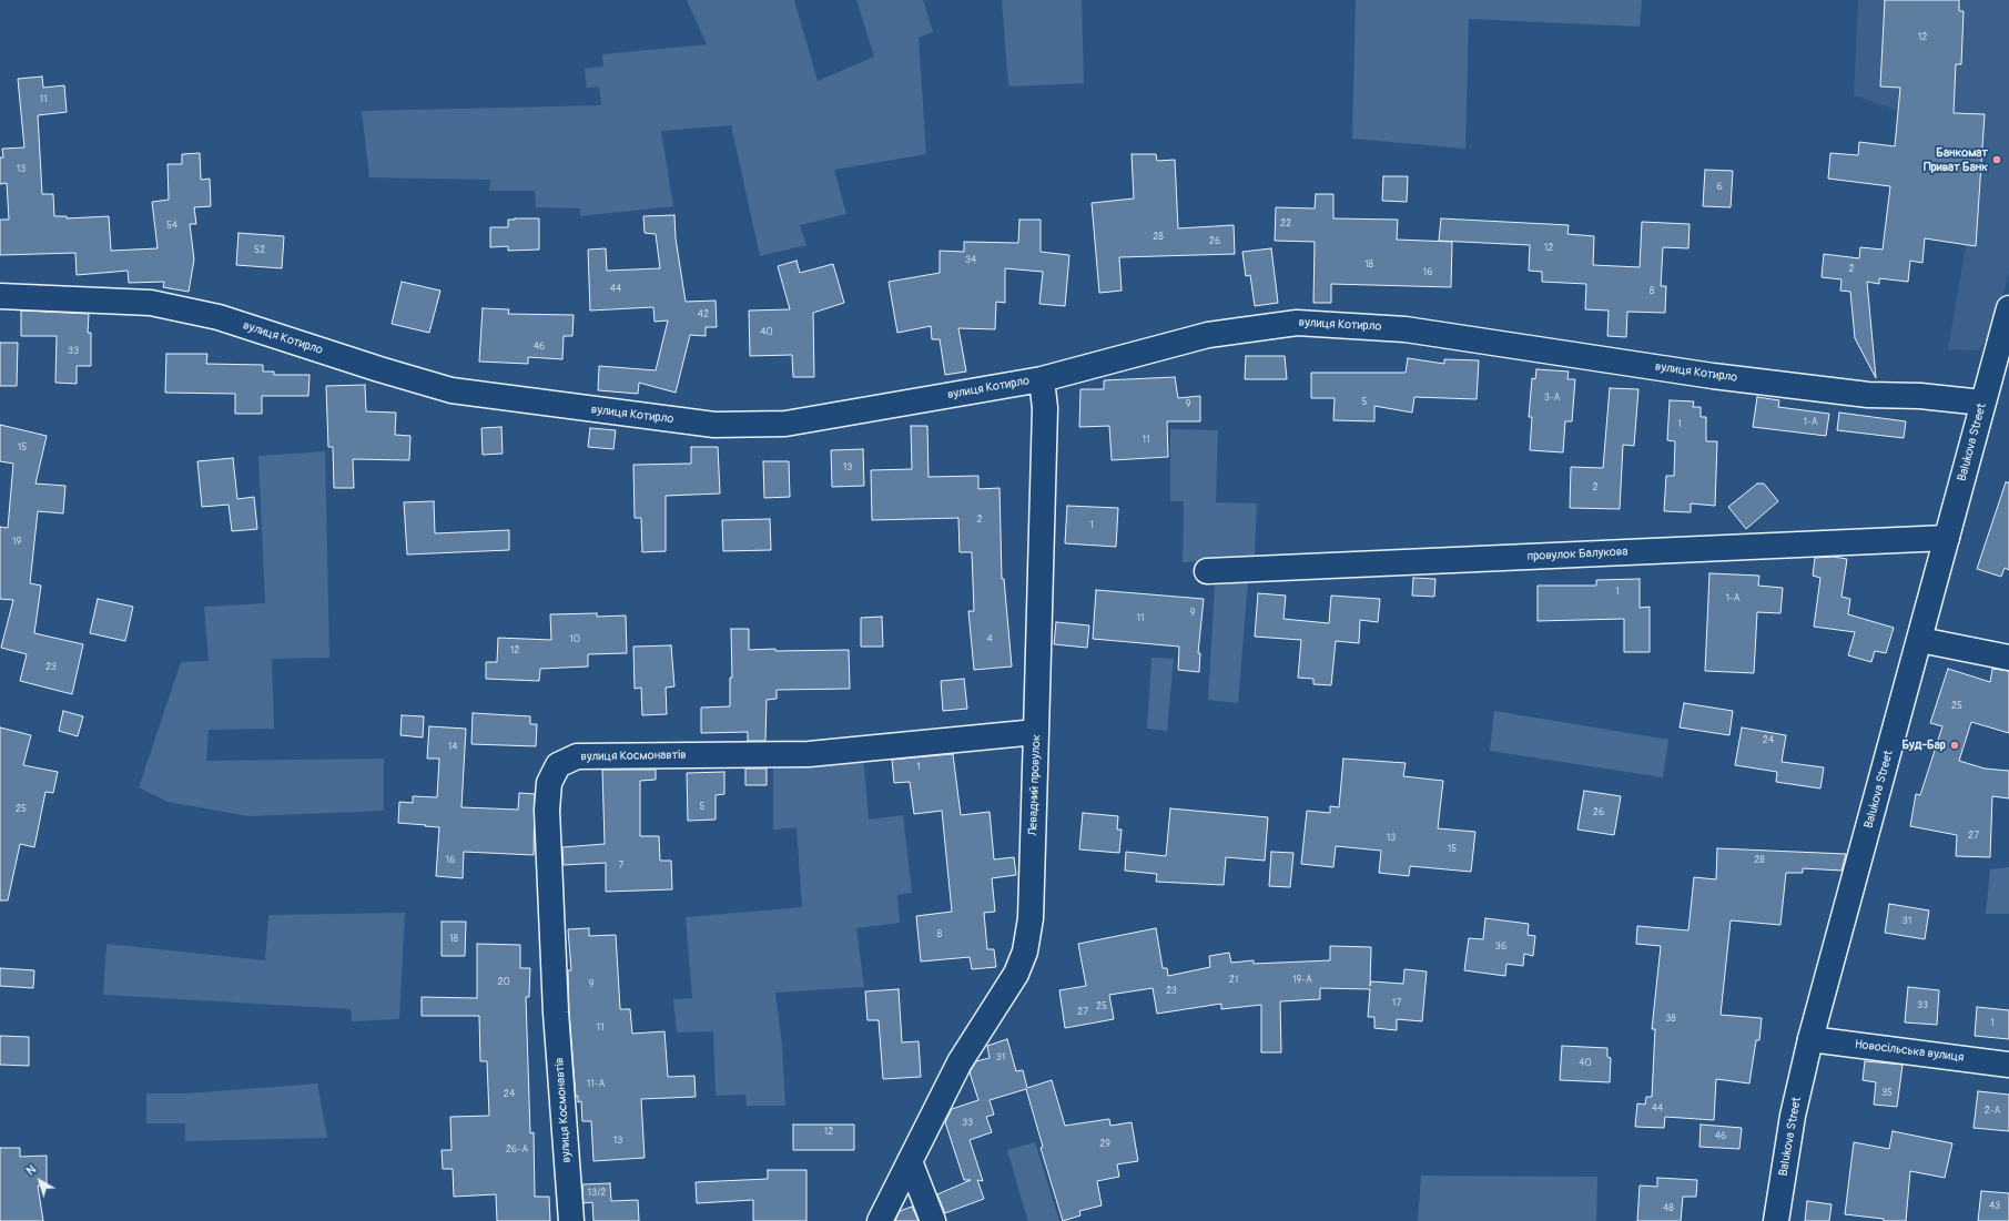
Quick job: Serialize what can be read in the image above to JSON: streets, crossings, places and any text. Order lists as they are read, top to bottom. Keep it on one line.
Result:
{"streets":{"street":["вулиця Котирло","Balukova Street","провулок Балукова","вулиця Космонавтів","Левадний провулок","Новосільська вулиця"]},"crossings":[["вулиця Котирло","Balukova Street"],["вулиця Котирло","Левадний провулок"],["Balukova Street","провулок Балукова"],["Balukova Street","Новосільська вулиця"],["вулиця Космонавтів","Левадний провулок"]],"places":["Банкомат Приват Банк","Буд-Бар"],"house_numbers":["12","11","13","6","22","54","28","26","12","52","34","18","2","16","44","8","42","40","46","33","3-А","5","9","1-А","1","11","15","13","2","2","1","19","1","1-А","9","11","10","4","12","23","25","24","14","1","5","25","26","27","13","15","16","28","7","31","8","18","36","21","19-А","20","9","23","17","33","25","27","38","1","11","31","40","11-А","35","24","44","2-А","33","12","46","13","29","26-А","13/2","43","48"],"north":"top left"}
